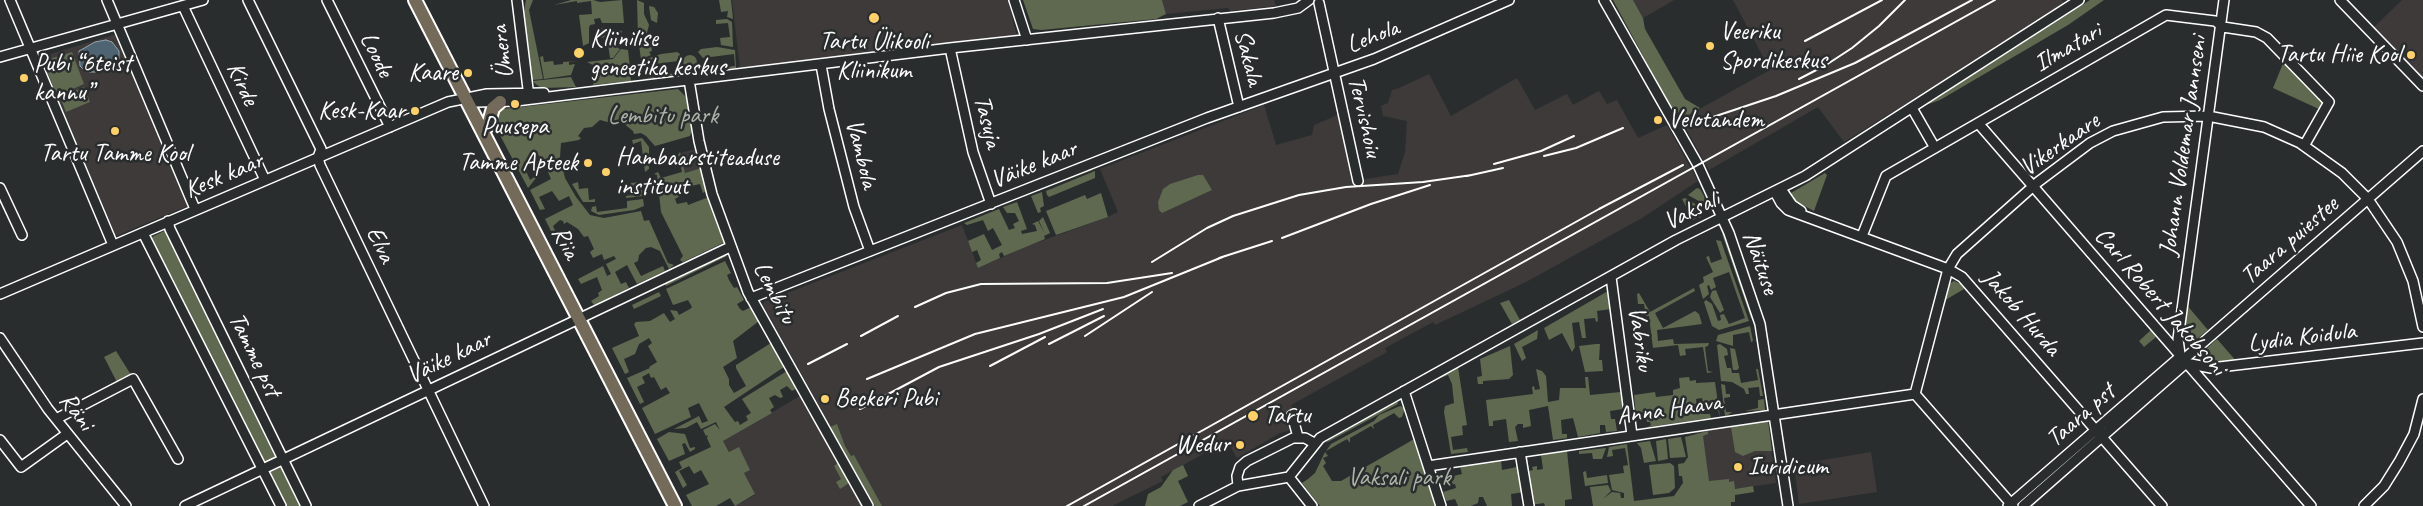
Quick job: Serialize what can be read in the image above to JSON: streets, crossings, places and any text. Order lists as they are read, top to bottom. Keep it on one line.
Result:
{"streets":{"highway":["Riia"],"street":["Lehola","Ilmatari","Ümera","Loode","Sakala","Kirde","Tervishoiu","Tasuja","Vikerkaare","Johann Voldemar Jannseni","Vambola","Väike kaar","Kesk kaar","Vaksali","Taara puiestee","Elva","Näituse","Lembitu","Carl Robert Jakobsoni","Jakob Hurda","Lydia Koidula","Vabriku","Tamme pst","Anna Haava","Räni","Taara pst"]},"crossings":[["Lehola","Tervishoiu"],["Lehola","Väike kaar"],["Ilmatari","Vikerkaare"],["Ilmatari","Johann Voldemar Jannseni"],["Ilmatari","Carl Robert Jakobsoni"],["Ilmatari","Jakob Hurda"],["Loode","Kesk kaar"],["Sakala","Väike kaar"],["Kirde","Kesk kaar"],["Tervishoiu","Väike kaar"],["Tasuja","Väike kaar"],["Vikerkaare","Johann Voldemar Jannseni"],["Vikerkaare","Taara puiestee"],["Vikerkaare","Carl Robert Jakobsoni"],["Vikerkaare","Jakob Hurda"],["Vikerkaare","Anna Haava"],["Johann Voldemar Jannseni","Taara puiestee"],["Johann Voldemar Jannseni","Carl Robert Jakobsoni"],["Johann Voldemar Jannseni","Lydia Koidula"],["Johann Voldemar Jannseni","Taara pst"],["Vambola","Väike kaar"],["Väike kaar","Riia"],["Väike kaar","Elva"],["Väike kaar","Lembitu"],["Väike kaar","Tamme pst"],["Kesk kaar","Riia"],["Kesk kaar","Elva"],["Kesk kaar","Tamme pst"],["Vaksali","Näituse"],["Vaksali","Jakob Hurda"],["Vaksali","Vabriku"],["Taara puiestee","Carl Robert Jakobsoni"],["Taara puiestee","Lydia Koidula"],["Taara puiestee","Taara pst"],["Näituse","Anna Haava"],["Carl Robert Jakobsoni","Lydia Koidula"],["Carl Robert Jakobsoni","Taara pst"],["Jakob Hurda","Taara pst"],["Lydia Koidula","Taara pst"],["Vabriku","Anna Haava"]],"parks":["Lembitu park","Vaksali park"],"places":["Tartu Ülikooli Kliinikum","Veeriku Spordikeskus","Kliinilise geneetika keskus","Tartu Hiie Kool","Kaare","Pubi “6teist kannu”","Puusepa","Kesk-Kaar","Velotandem","Tartu Tamme Kool","Tamme Apteek","Hambaarstiteaduse instituut","Beckeri Pubi","Tartu","Wedur","Iuridicum"]}
